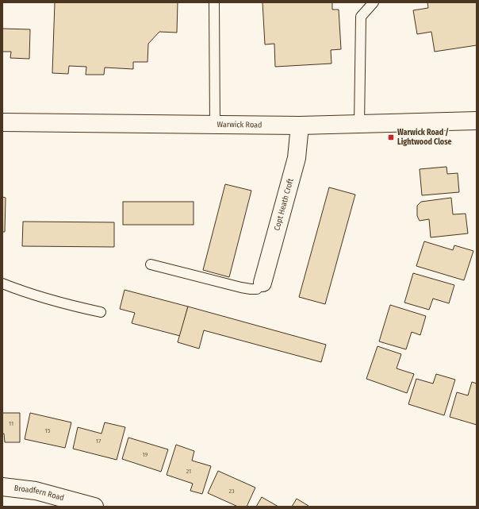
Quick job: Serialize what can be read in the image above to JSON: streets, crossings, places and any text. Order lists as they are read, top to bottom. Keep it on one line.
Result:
{"streets":{"main road":["Warwick Road","Copt Heath Croft","Broadfern Road"]},"crossings":[["Warwick Road","Copt Heath Croft"]],"places":{"transit":["Warwick Road / Lightwood Close"]},"house_numbers":["11","15","17","19","21","23"]}
